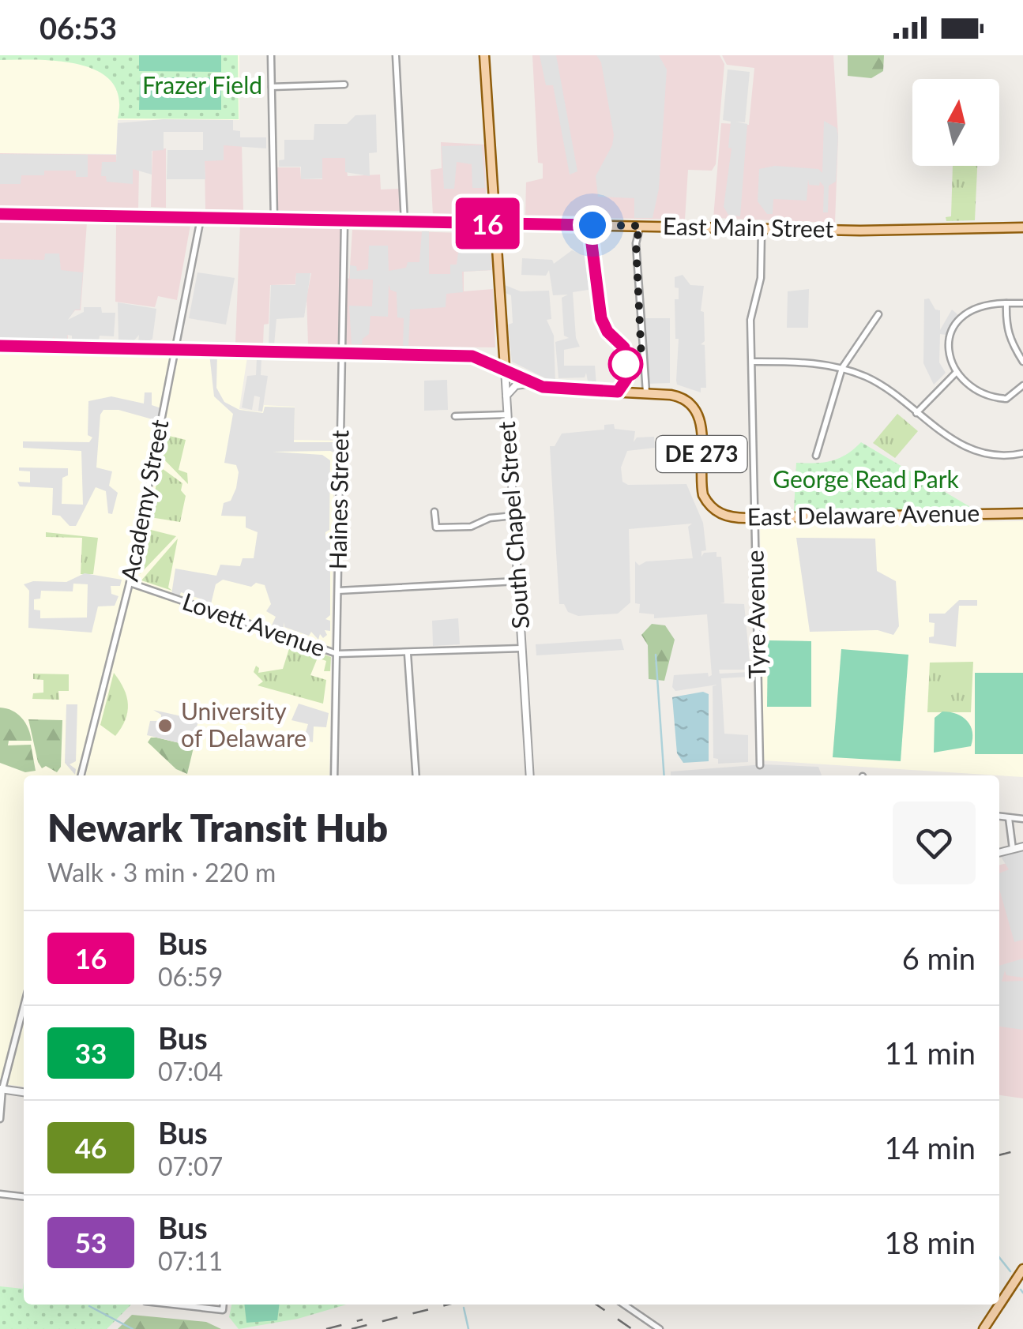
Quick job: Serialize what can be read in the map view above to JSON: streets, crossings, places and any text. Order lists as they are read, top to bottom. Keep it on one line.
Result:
{"streets":{"main road":["East Main Street","DE 273","East Delaware Avenue","South Chapel Street"],"street":["Haines Street","Academy Street","Tyre Avenue","Lovett Avenue"]},"crossings":[["East Main Street","Haines Street"],["East Main Street","Academy Street"],["East Main Street","South Chapel Street"],["East Main Street","Tyre Avenue"],["Haines Street","East Delaware Avenue"],["Haines Street","Lovett Avenue"],["Academy Street","East Delaware Avenue"],["Academy Street","Lovett Avenue"],["East Delaware Avenue","South Chapel Street"],["East Delaware Avenue","Tyre Avenue"],["South Chapel Street","Lovett Avenue"]],"parks":["Frazer Field","George Read Park"],"places":["University of Delaware"],"lines":["bus line 16"],"north":"top","page":{"status":"06:53","on_map":"16","heading":["Newark Transit Hub","Walk · 3 min · 220 m"],"list":[{"mark":"16","name":"Bus","note":"06:59","value":"6 min"},{"mark":"33","name":"Bus","note":"07:04","value":"11 min"},{"mark":"46","name":"Bus","note":"07:07","value":"14 min"},{"mark":"53","name":"Bus","note":"07:11","value":"18 min"}]}}
